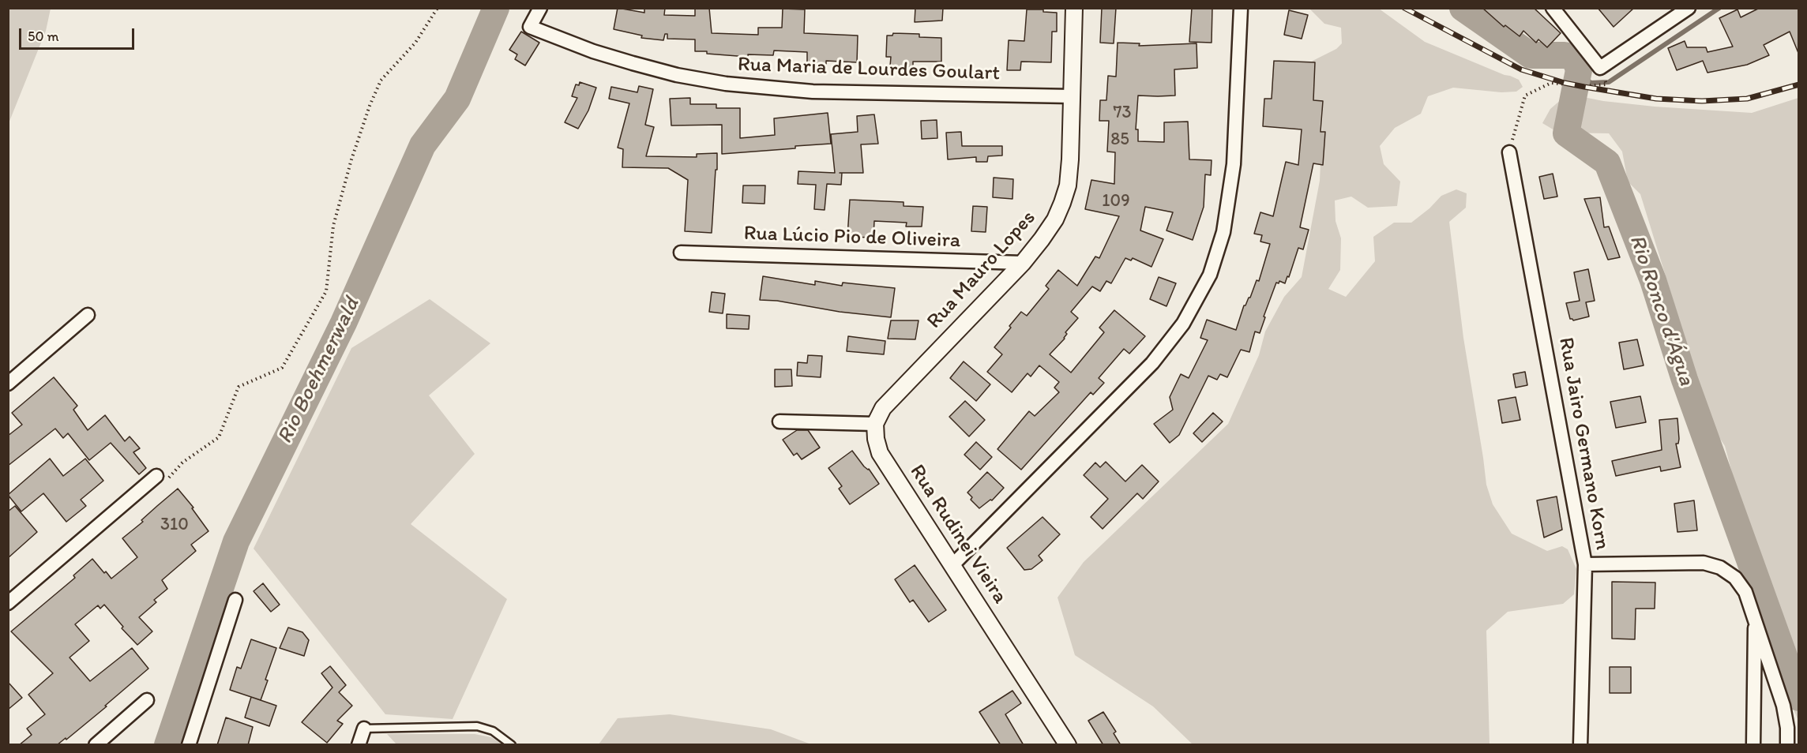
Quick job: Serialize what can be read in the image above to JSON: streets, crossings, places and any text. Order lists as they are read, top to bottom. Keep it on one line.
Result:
{"streets":{"street":["Rua Maria de Lourdes Goulart","Rua Lúcio Pio de Oliveira","Rua Mauro Lopes","Rua Jairo Germano Korn","Rua Rudinei Vieira"]},"crossings":[["Rua Maria de Lourdes Goulart","Rua Mauro Lopes"],["Rua Lúcio Pio de Oliveira","Rua Mauro Lopes"],["Rua Mauro Lopes","Rua Rudinei Vieira"]],"water":["Rio Ronco d'Água","Rio Boehmerwald"],"house_numbers":["73","85","109","310"],"scale_bar":"50 m"}
